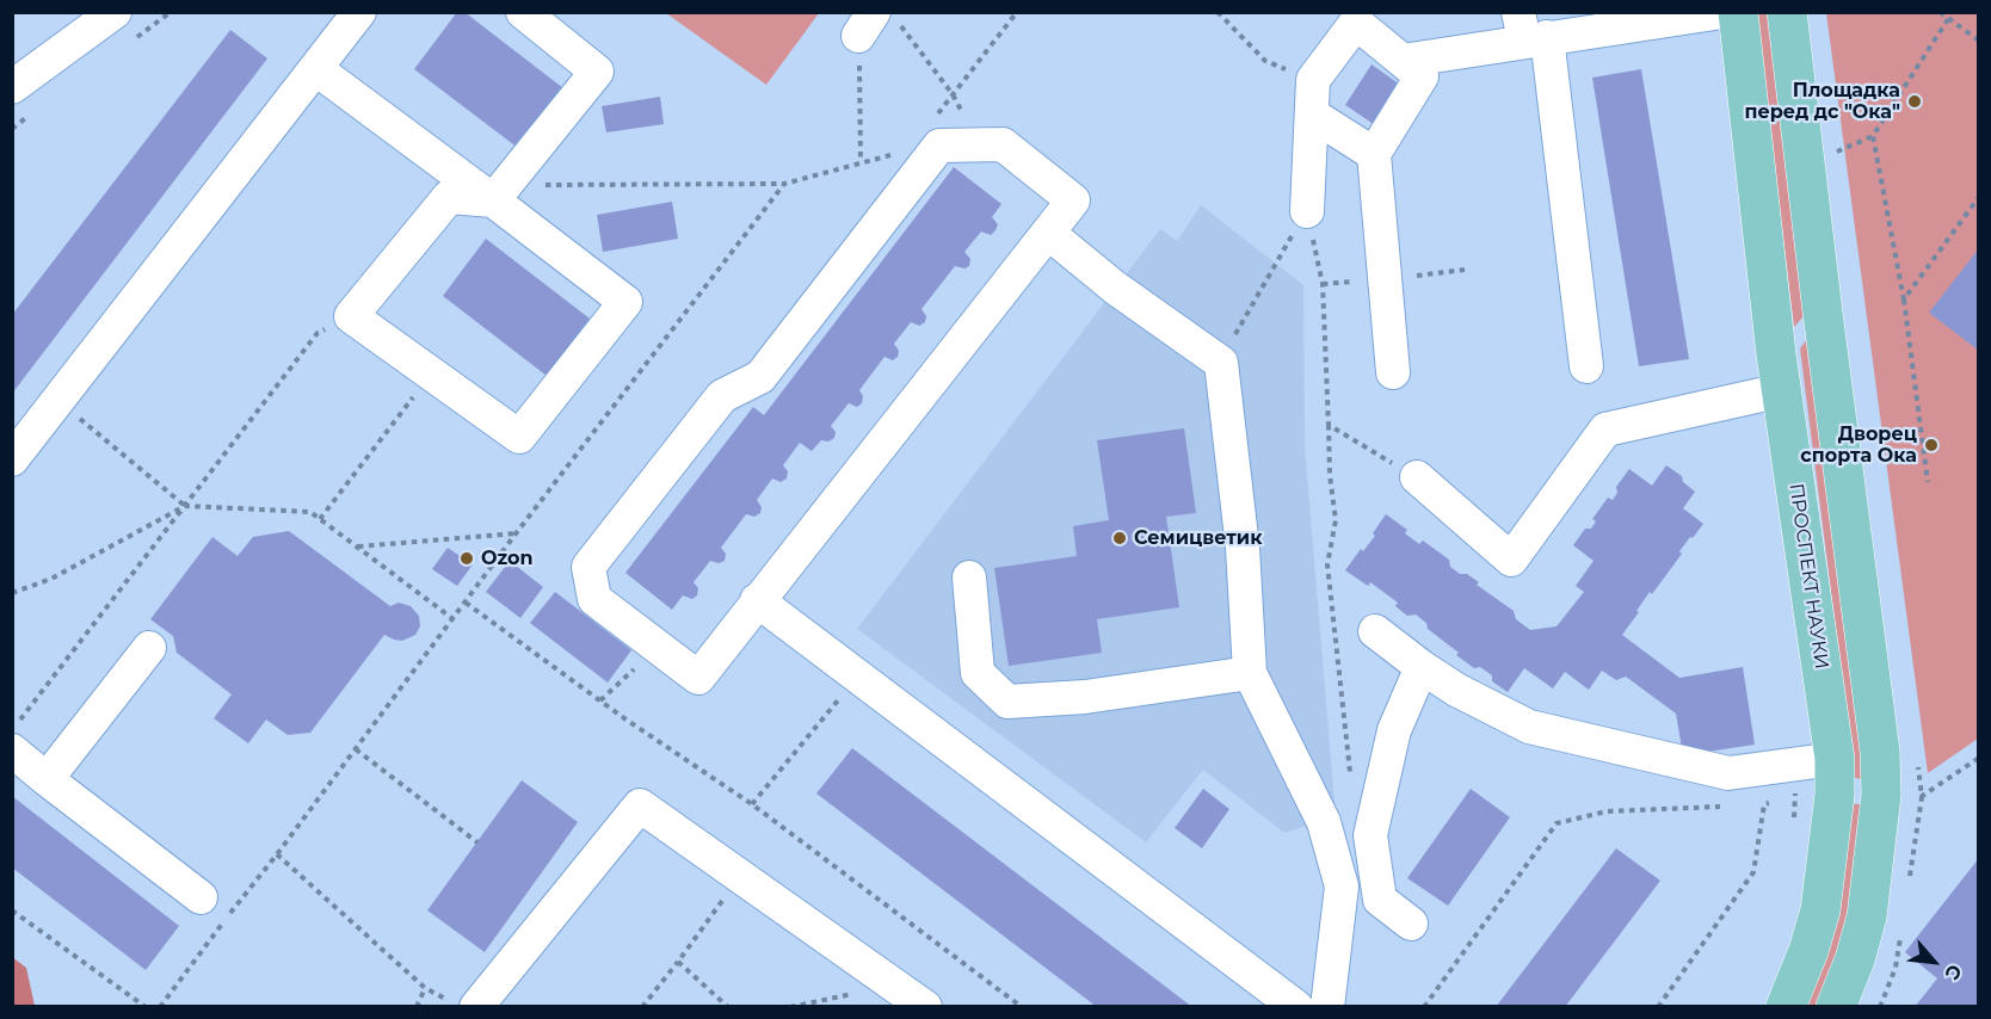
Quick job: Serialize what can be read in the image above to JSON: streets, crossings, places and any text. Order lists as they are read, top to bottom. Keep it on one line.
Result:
{"streets":{"main road":["ПРОСПЕКТ НАУКИ"]},"places":["Площадка перед дс \"Ока\"","Дворец спорта Ока","Семицветик","Ozon"],"north":"bottom right"}
